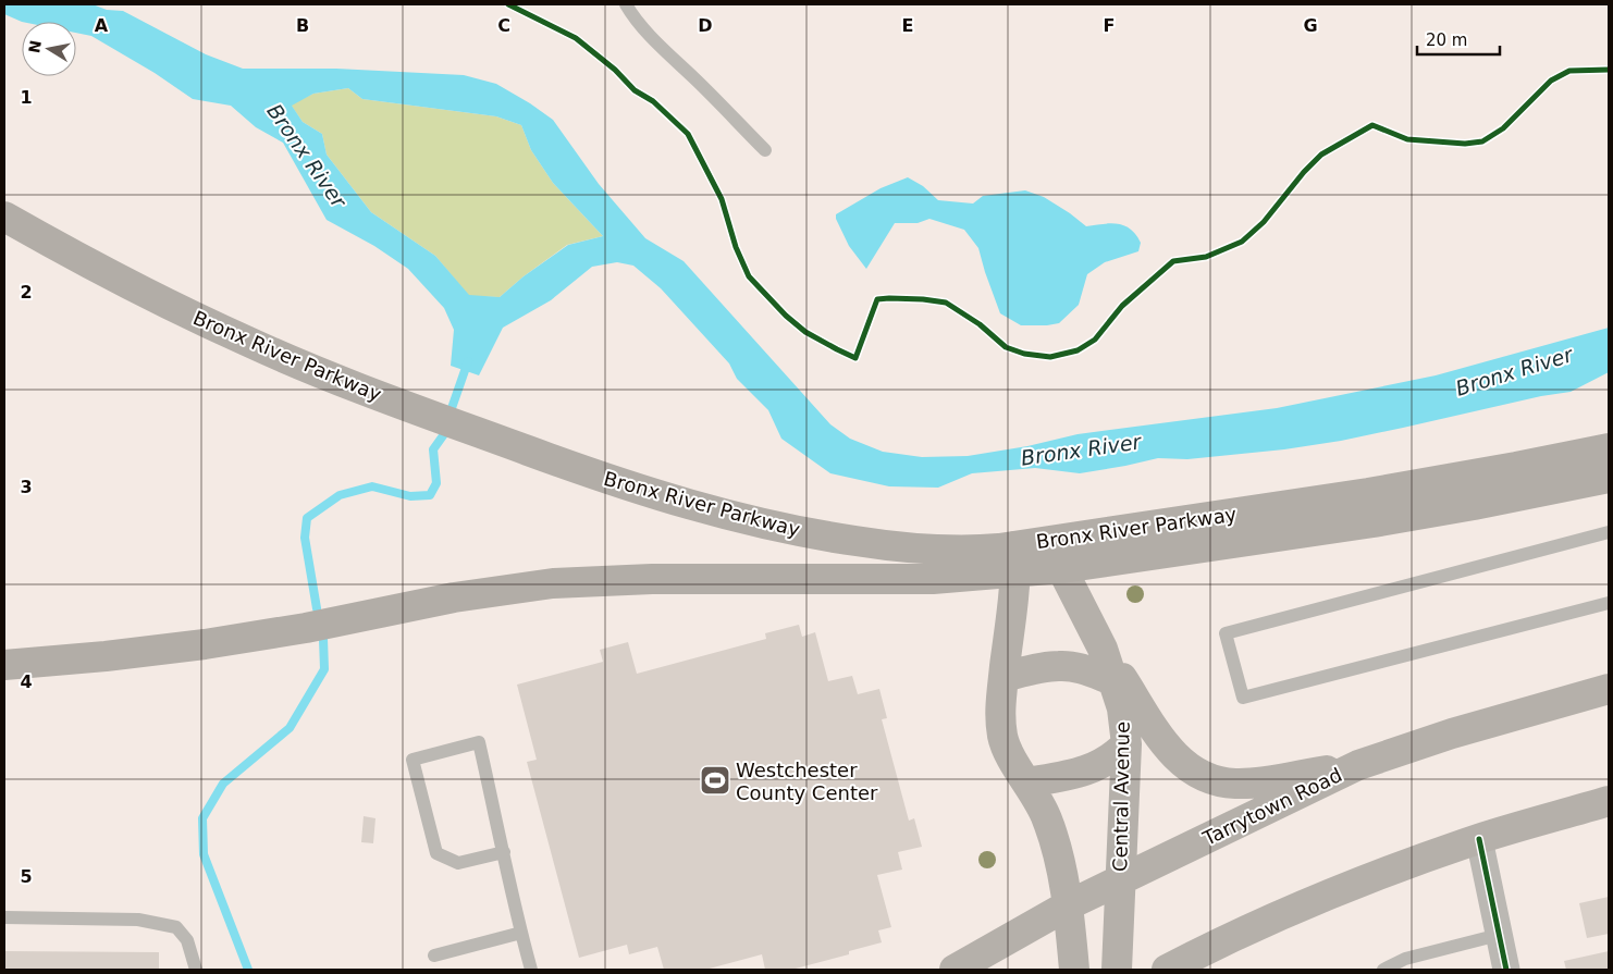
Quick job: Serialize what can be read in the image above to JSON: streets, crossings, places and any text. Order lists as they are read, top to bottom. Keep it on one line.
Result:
{"streets":{"highway":["Bronx River Parkway"],"main road":["Central Avenue","Tarrytown Road"]},"crossings":[["Bronx River Parkway","Central Avenue"],["Central Avenue","Tarrytown Road"]],"water":["Bronx River"],"places":{"sports":["Westchester County Center"]},"scale_bar":"20 m","north":"left","grid":{"columns":["A","B","C","D","E","F","G"],"rows":["1","2","3","4","5"]}}
